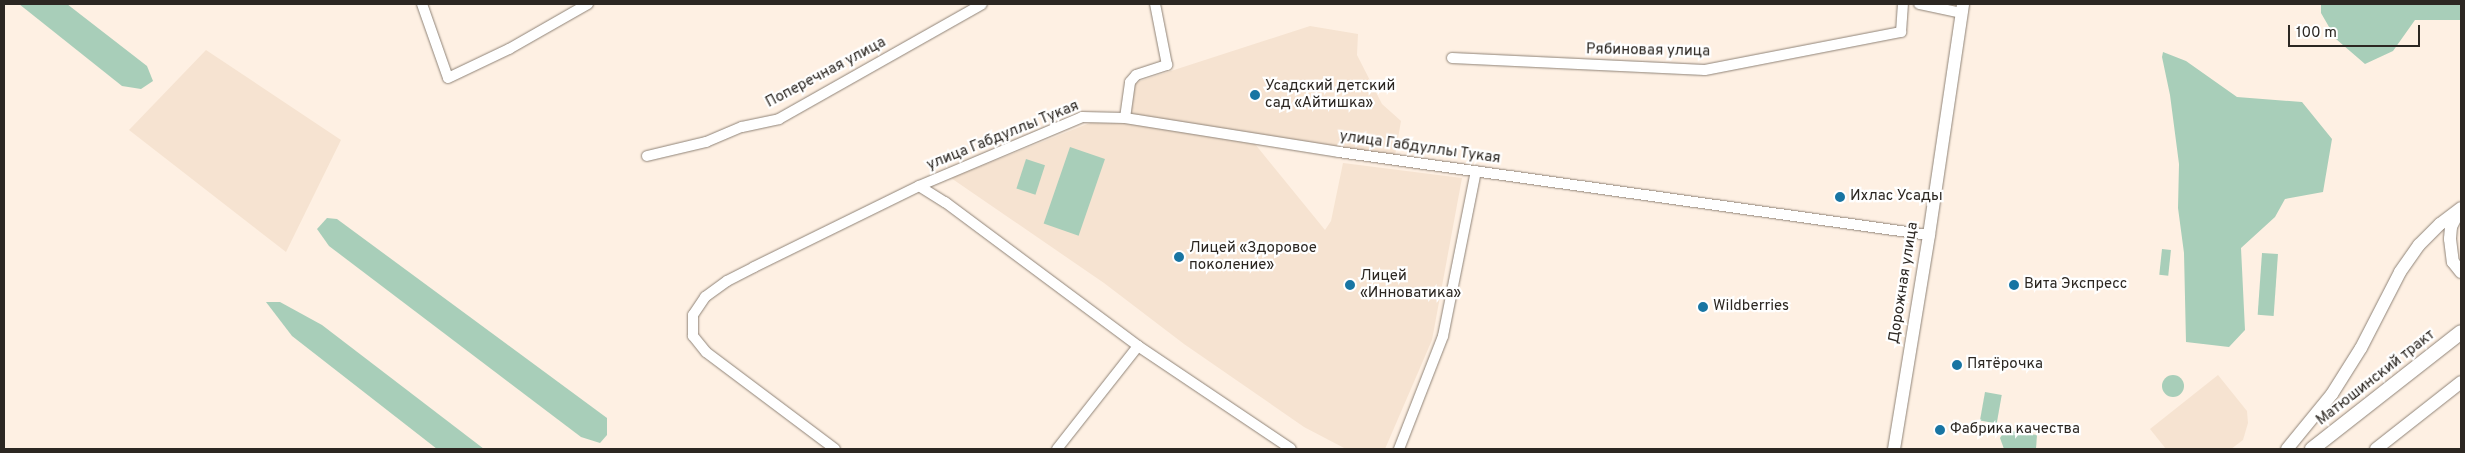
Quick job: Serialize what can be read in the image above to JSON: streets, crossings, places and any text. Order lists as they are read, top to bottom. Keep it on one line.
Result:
{"streets":{"main road":["Матюшинский тракт"],"street":["Рябиновая улица","Поперечная улица","улица Габдуллы Тукая","Дорожная улица"]},"crossings":[["улица Габдуллы Тукая","Дорожная улица"]],"places":["Усадский детский сад «Айтишка»","Ихлас Усады","Лицей «Здоровое поколение»","Лицей «Инноватика»","Вита Экспресс","Wildberries","Пятёрочка","Фабрика качества"],"scale_bar":"100 m"}
